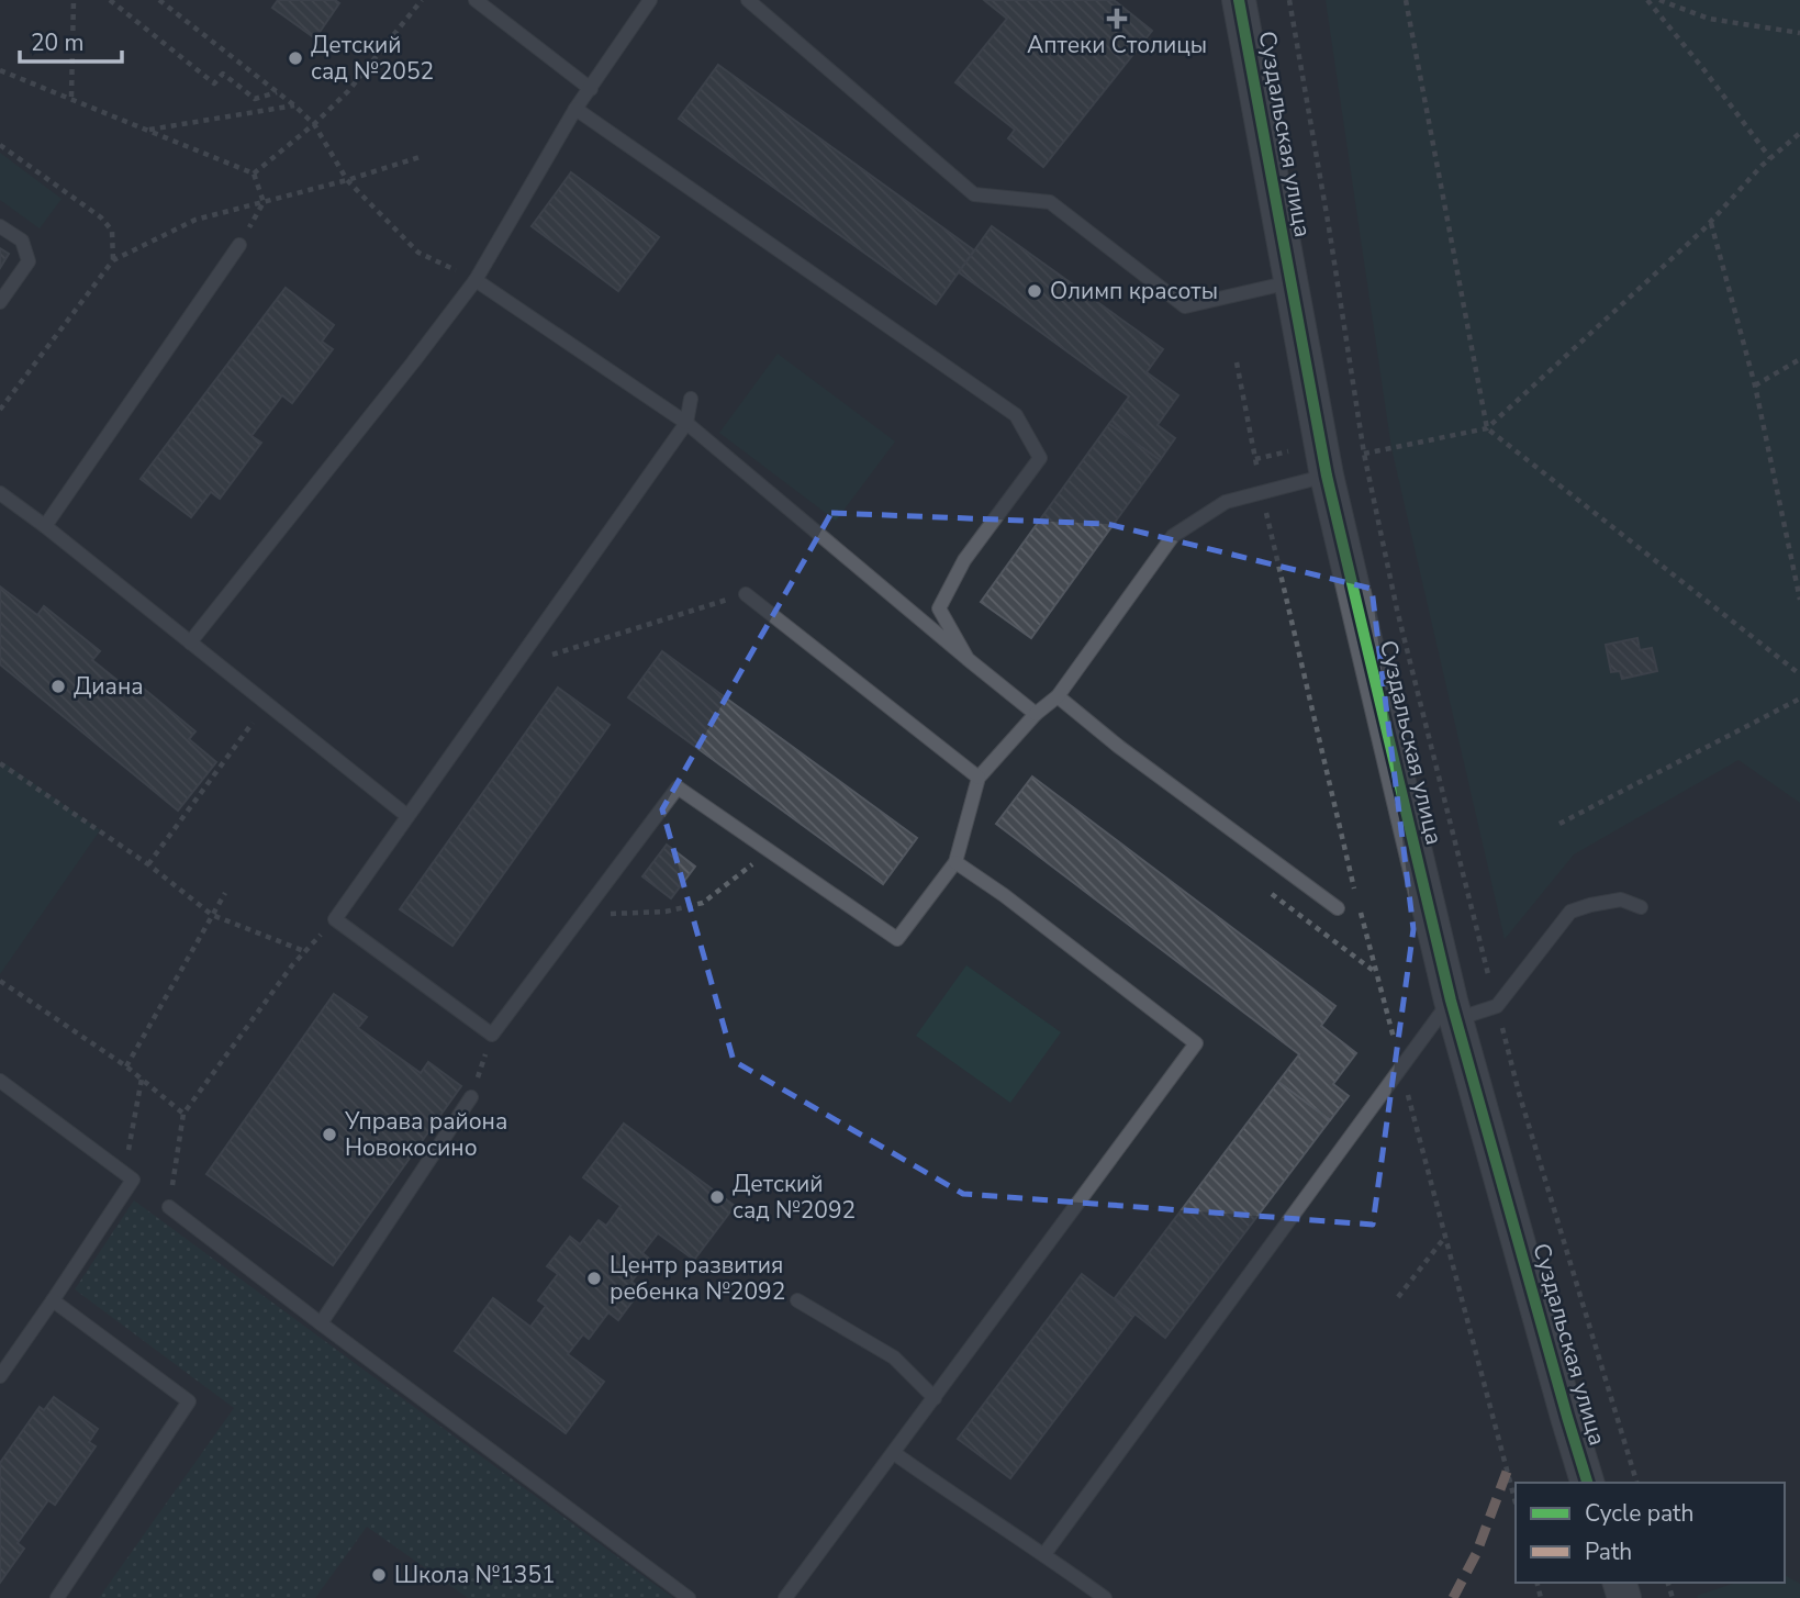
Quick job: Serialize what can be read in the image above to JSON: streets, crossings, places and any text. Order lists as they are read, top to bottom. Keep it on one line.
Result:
{"streets":{"street":["Суздальская улица"]},"places":{"health":["Аптеки Столицы"],"other":["Детский сад №2052","Олимп красоты","Диана","Управа района Новокосино","Детский сад №2092","Центр развития ребенка №2092","Школа №1351"]},"legend":["Cycle path","Path"],"scale_bar":"20 m"}
